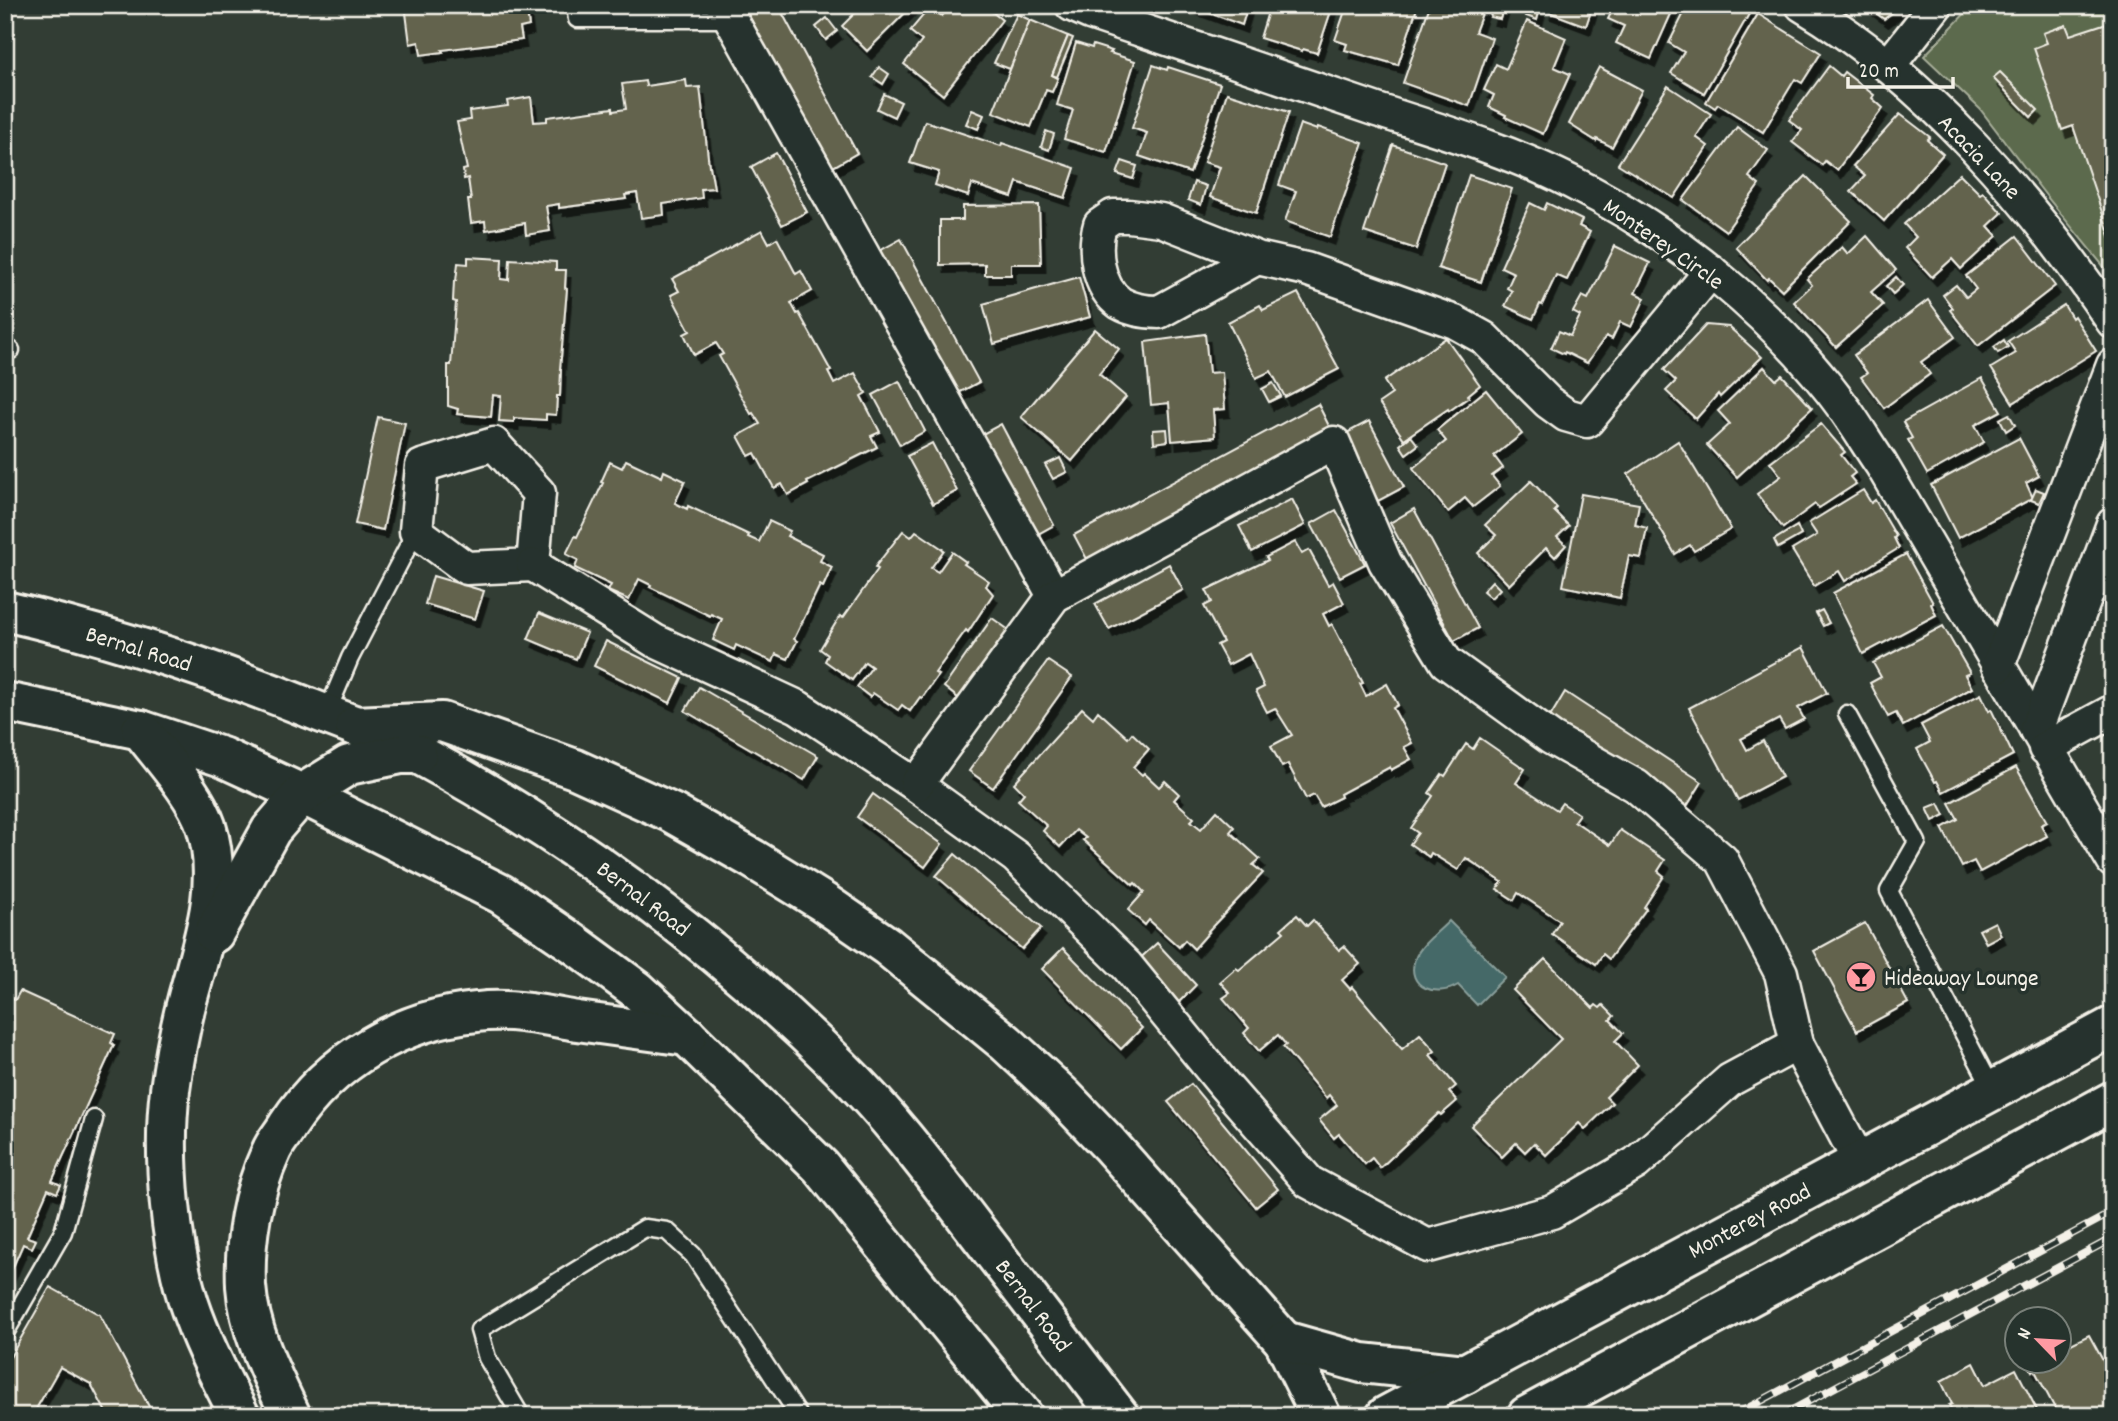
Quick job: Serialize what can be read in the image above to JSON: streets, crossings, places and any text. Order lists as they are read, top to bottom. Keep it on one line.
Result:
{"streets":{"main road":["Bernal Road","Monterey Road"],"street":["Acacia Lane","Monterey Circle"]},"places":{"bar":["Hideaway Lounge"]},"scale_bar":"20 m","north":"top left"}
